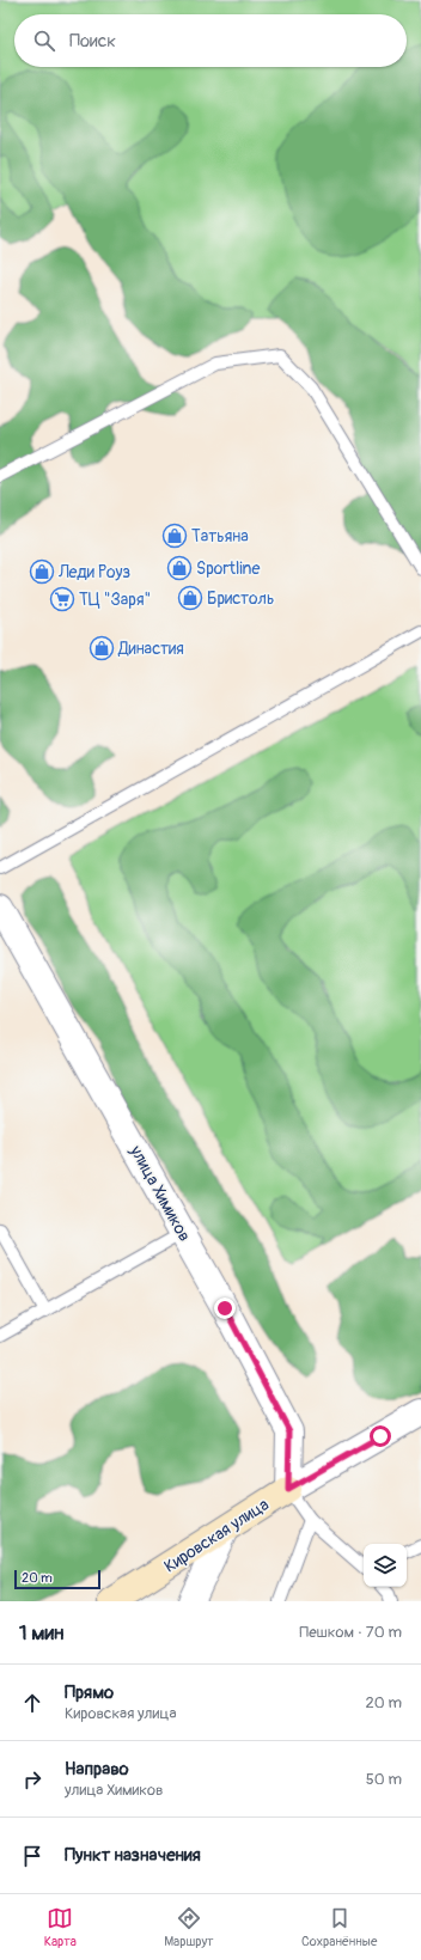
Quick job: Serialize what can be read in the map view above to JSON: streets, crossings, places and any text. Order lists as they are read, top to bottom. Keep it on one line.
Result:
{"streets":{"main road":["Кировская улица"],"street":["улица Химиков"]},"crossings":[["улица Химиков","Кировская улица"]],"places":{"shop":["Татьяна","Sportline","Леди Роуз","Бристоль","Династия"],"supermarket":["ТЦ \"Заря\""]},"scale_bar":"20 m","page":{"search":"Поиск","scale":"20 m","heading":["1 мин","Пешком · 70 m"],"list":[["Прямо","Кировская улица","20 m"],["Направо","улица Химиков","50 m"],"Пункт назначения"],"nav":["Карта","Маршрут","Сохранённые"]}}
